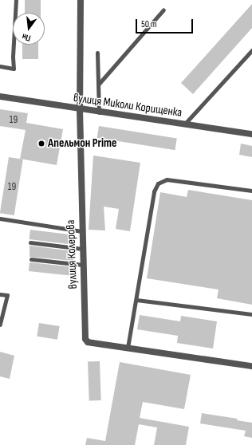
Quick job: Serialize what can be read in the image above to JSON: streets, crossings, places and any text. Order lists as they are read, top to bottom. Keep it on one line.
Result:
{"streets":{"street":["вулиця Миколи Корищенка","вулиця Колерова"]},"crossings":[["вулиця Миколи Корищенка","вулиця Колерова"]],"places":["Апельмон Prime"],"house_numbers":["19","19"],"scale_bar":"50 m","north":"bottom"}
